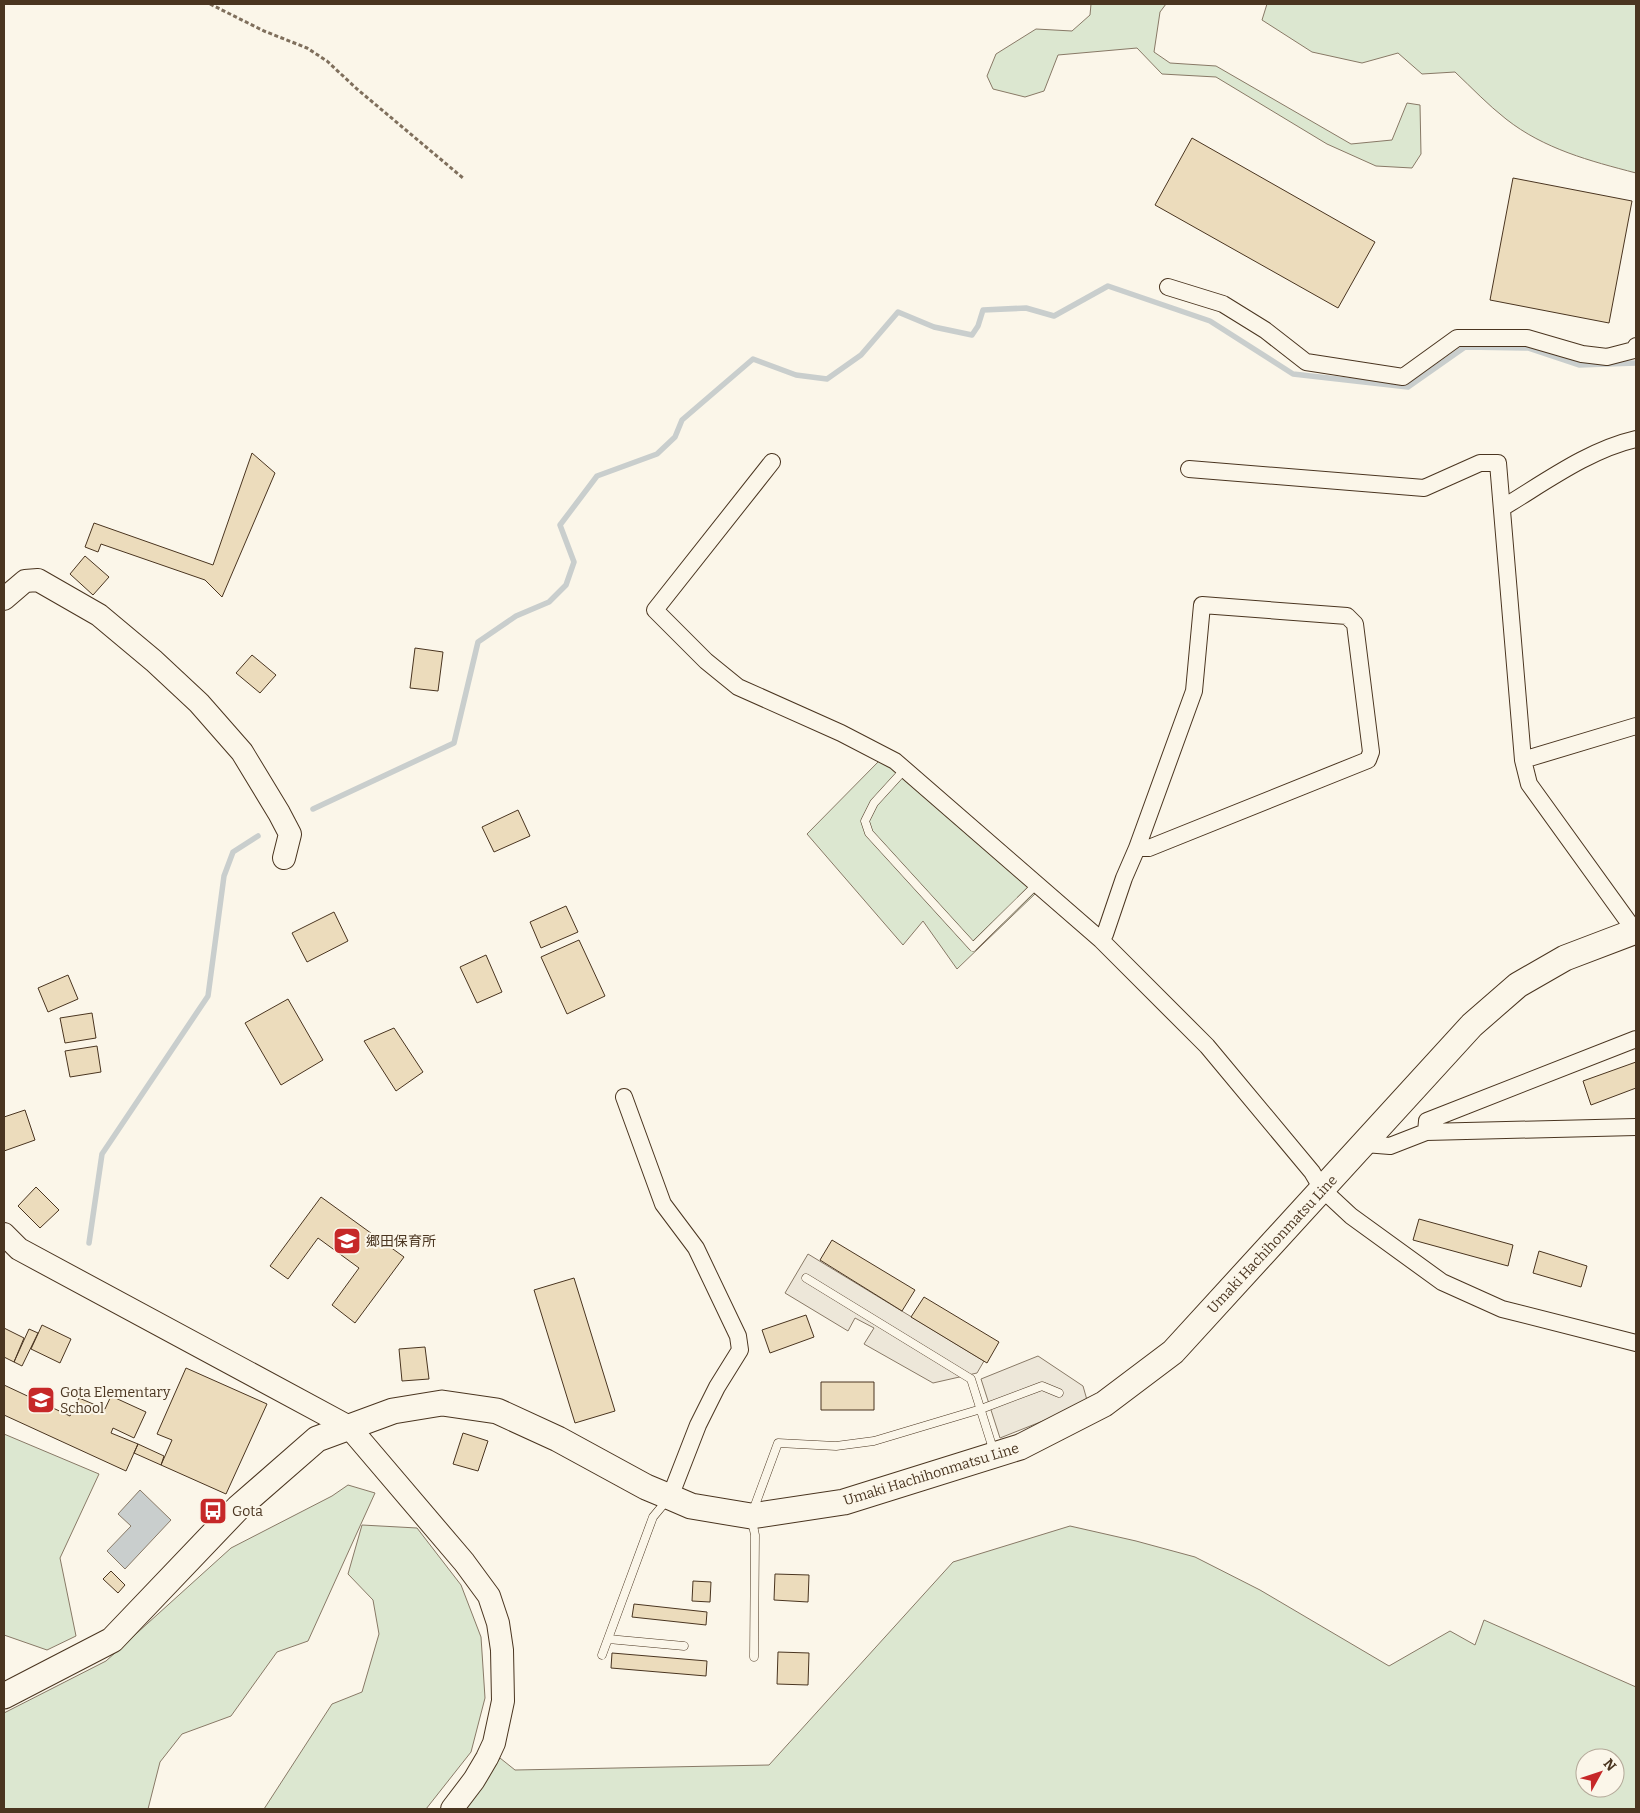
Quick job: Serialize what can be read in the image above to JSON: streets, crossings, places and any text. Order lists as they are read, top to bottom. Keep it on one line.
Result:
{"streets":{"main road":["Umaki Hachihonmatsu Line"]},"places":{"school or university":["郷田保育所","Gota Elementary School"],"bus stop":["Gota"]},"north":"top right"}
